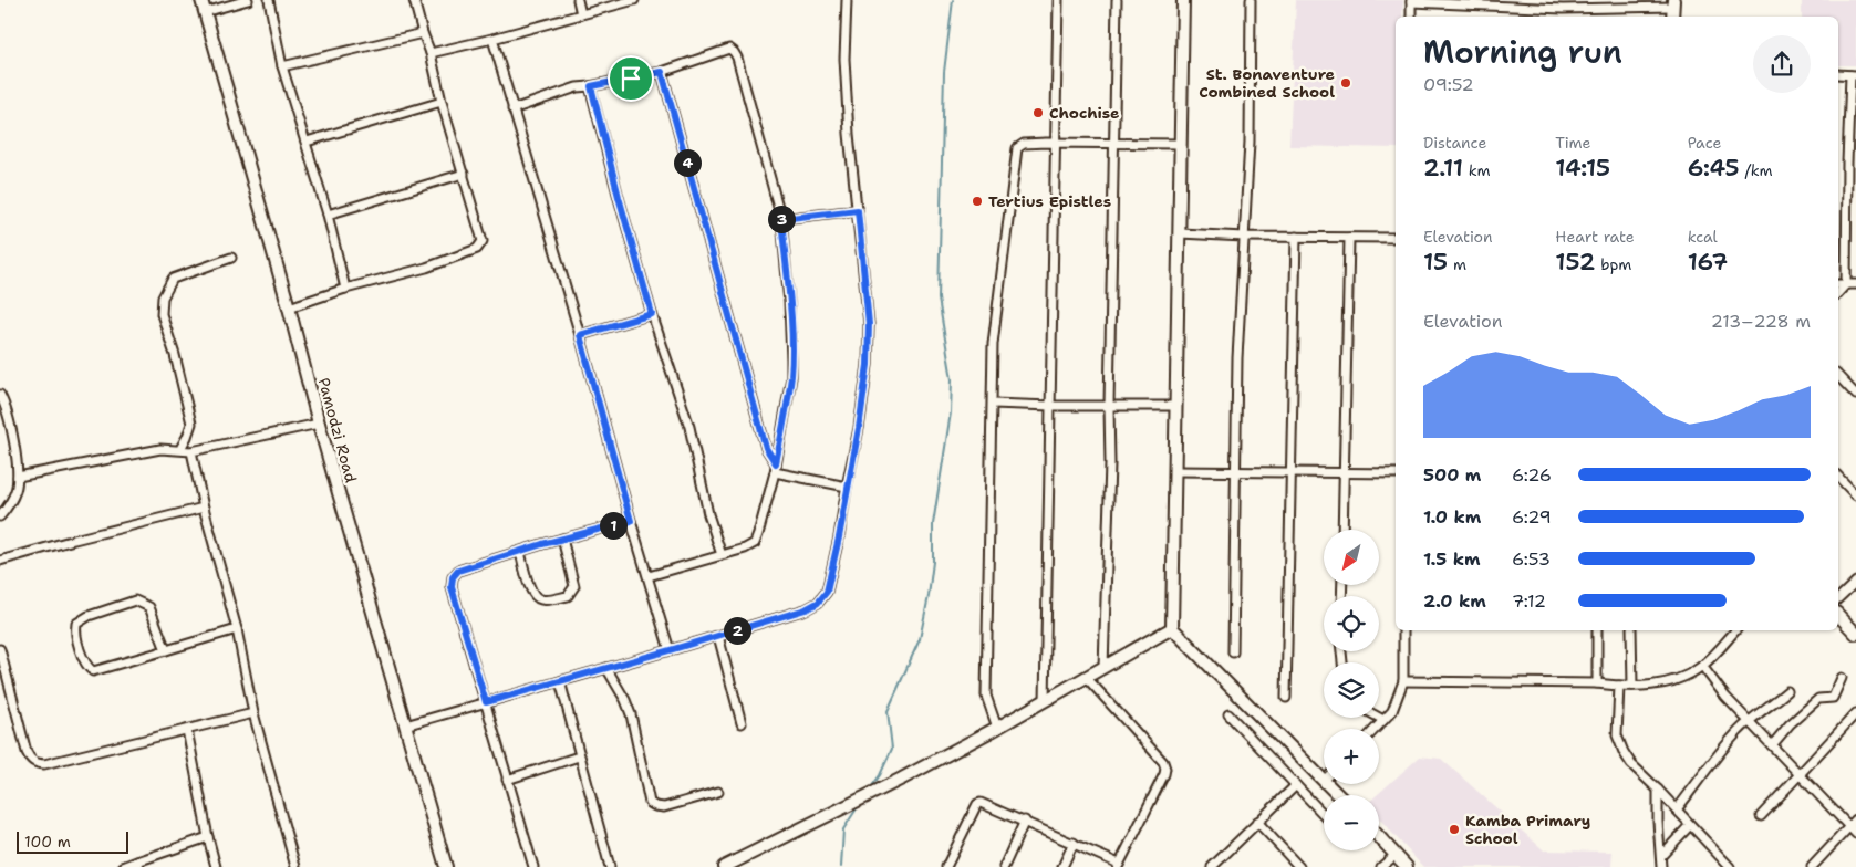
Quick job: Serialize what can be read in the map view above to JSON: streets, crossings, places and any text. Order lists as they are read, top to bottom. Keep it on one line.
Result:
{"streets":{"street":["Pamodzi Road"]},"places":["St. Bonaventure Combined School","Chochise","Tertius Epistles","Kamba Primary School"],"scale_bar":"100 m","north":"bottom left","page":{"heading":["Morning run","09:52"],"stats":[["Distance","2.11 km"],["Time","14:15"],["Pace","6:45 /km"],["Elevation","15 m"],["Heart rate","152 bpm"],["kcal","167"]],"pins":["4","3","1","2"],"chart":["Elevation","213–228 m"],"list":[{"name":"500 m","note":"6:26"},{"name":"1.0 km","note":"6:29"},{"name":"1.5 km","note":"6:53"},{"name":"2.0 km","note":"7:12"}],"map_buttons":["+","−"],"scale":"100 m"}}
